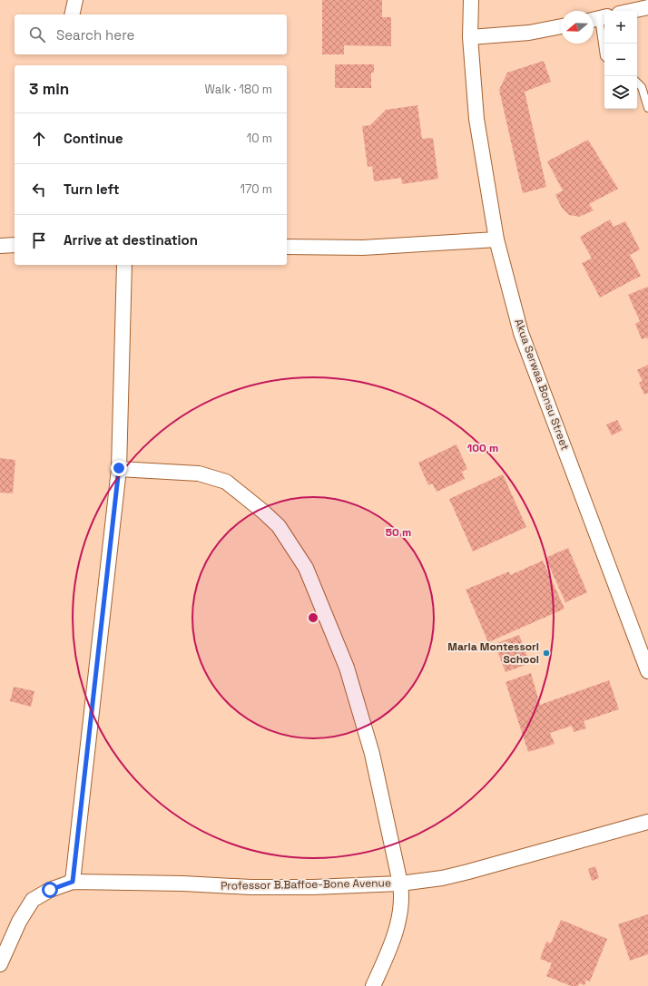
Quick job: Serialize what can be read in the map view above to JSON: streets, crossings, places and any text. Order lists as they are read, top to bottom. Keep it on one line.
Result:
{"streets":{"street":["Akua Serwaa Bonsu Street","Professor B.Baffoe-Bone Avenue"]},"places":["Maria Montessori School"],"north":"left","page":{"map_buttons":["+","−"],"search":"Search here","heading":["3 min","Walk · 180 m"],"list":[["Continue","10 m"],["Turn left","170 m"],"Arrive at destination"]},"rings":["100 m","50 m"]}
